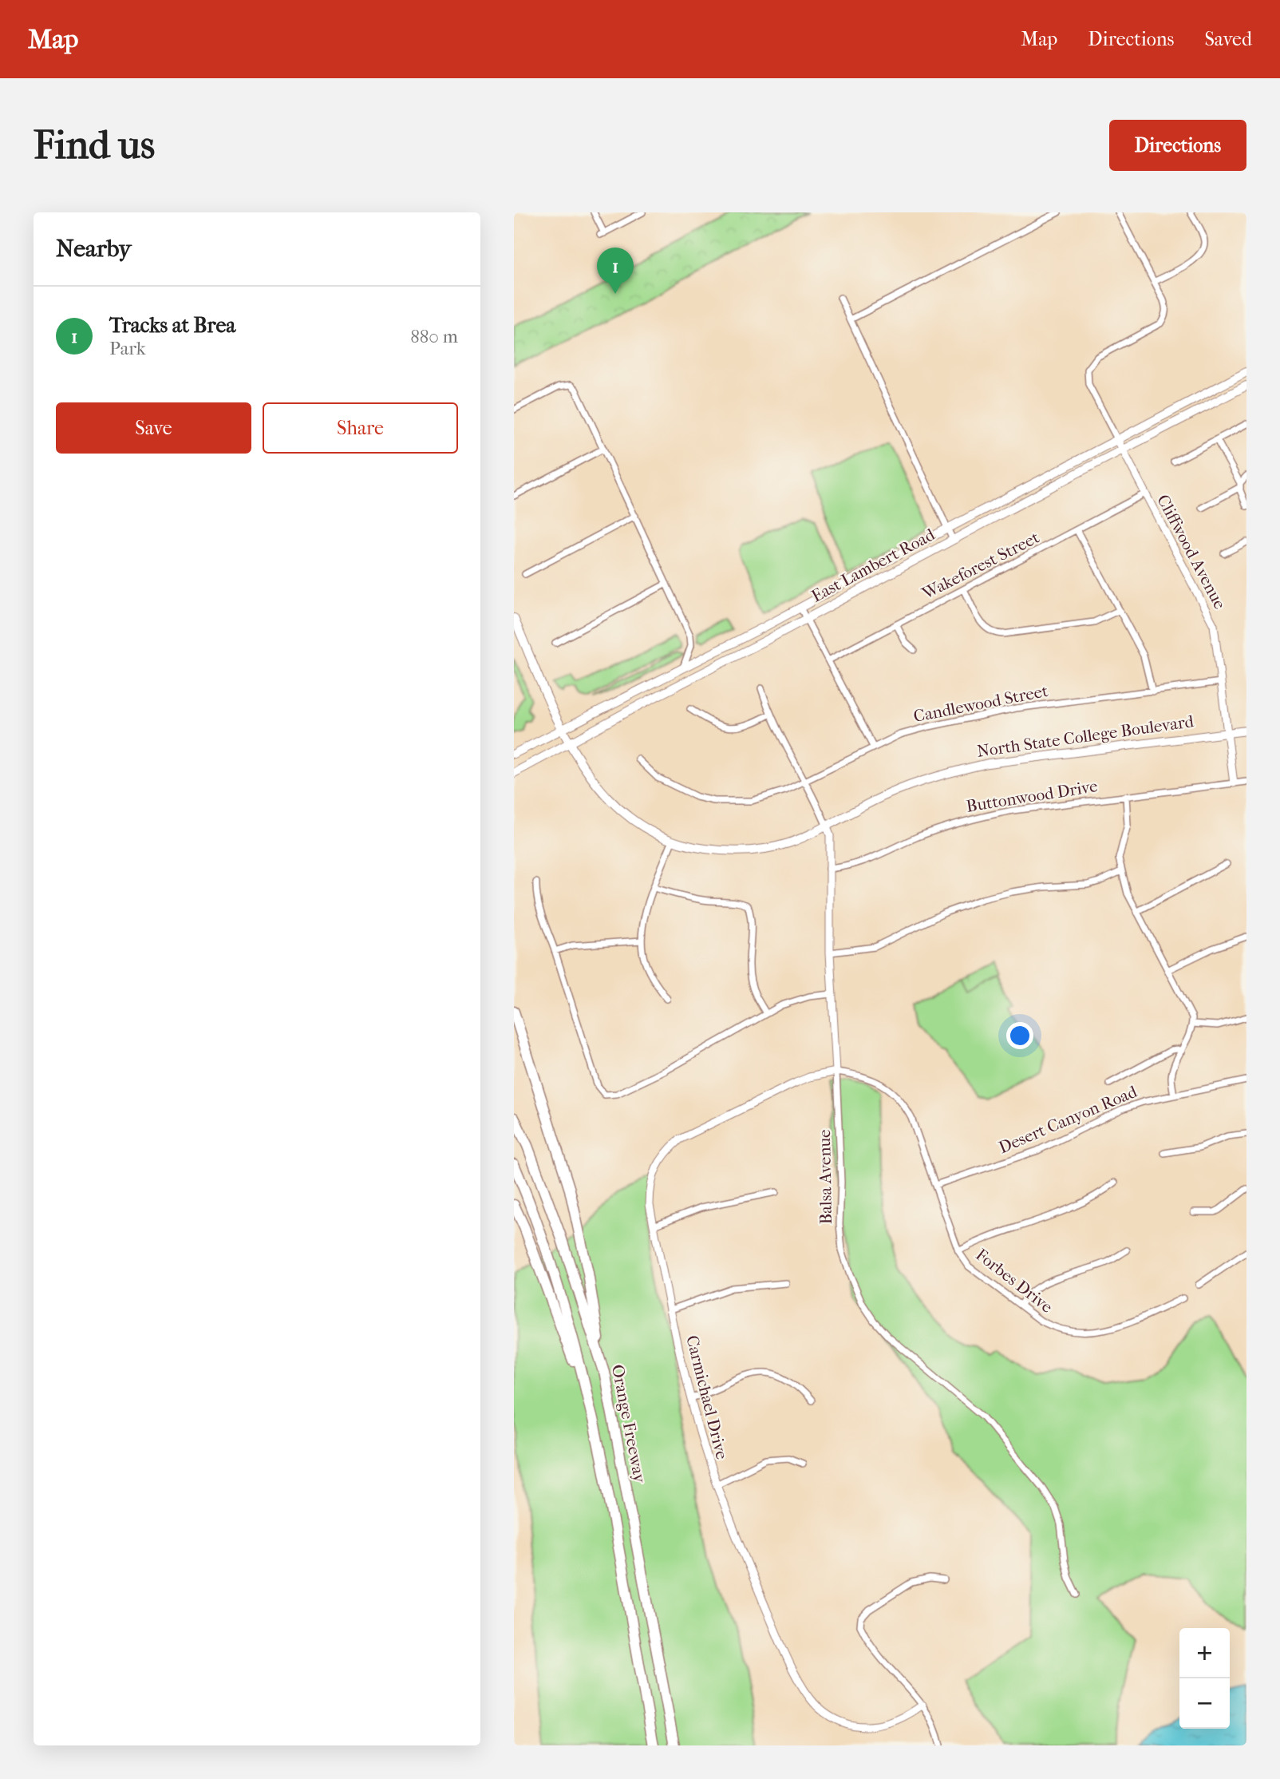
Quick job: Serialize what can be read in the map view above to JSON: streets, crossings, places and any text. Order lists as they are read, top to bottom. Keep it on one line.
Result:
{"streets":{"highway":["Orange Freeway"],"main road":["East Lambert Road","North State College Boulevard"],"street":["Cliffwood Avenue","Wakeforest Street","Candlewood Street","Buttonwood Drive","Desert Canyon Road","Balsa Avenue","Forbes Drive","Carmichael Drive"]},"crossings":[["Cliffwood Avenue","East Lambert Road"],["Cliffwood Avenue","Wakeforest Street"],["Cliffwood Avenue","Candlewood Street"],["Cliffwood Avenue","North State College Boulevard"],["Cliffwood Avenue","Buttonwood Drive"],["East Lambert Road","North State College Boulevard"],["Candlewood Street","Balsa Avenue"],["North State College Boulevard","Balsa Avenue"],["Buttonwood Drive","Balsa Avenue"],["Desert Canyon Road","Forbes Drive"],["Balsa Avenue","Forbes Drive"],["Balsa Avenue","Carmichael Drive"],["Forbes Drive","Carmichael Drive"]],"page":{"header":"Map","nav":["Map","Directions","Saved"],"buttons":["Directions",["Save","Share"]],"title":"Find us","heading":"Nearby","pins":"1","list":[{"mark":"1","name":"Tracks at Brea","note":"Park","value":"880 m"}],"map_buttons":["+","−"]}}
